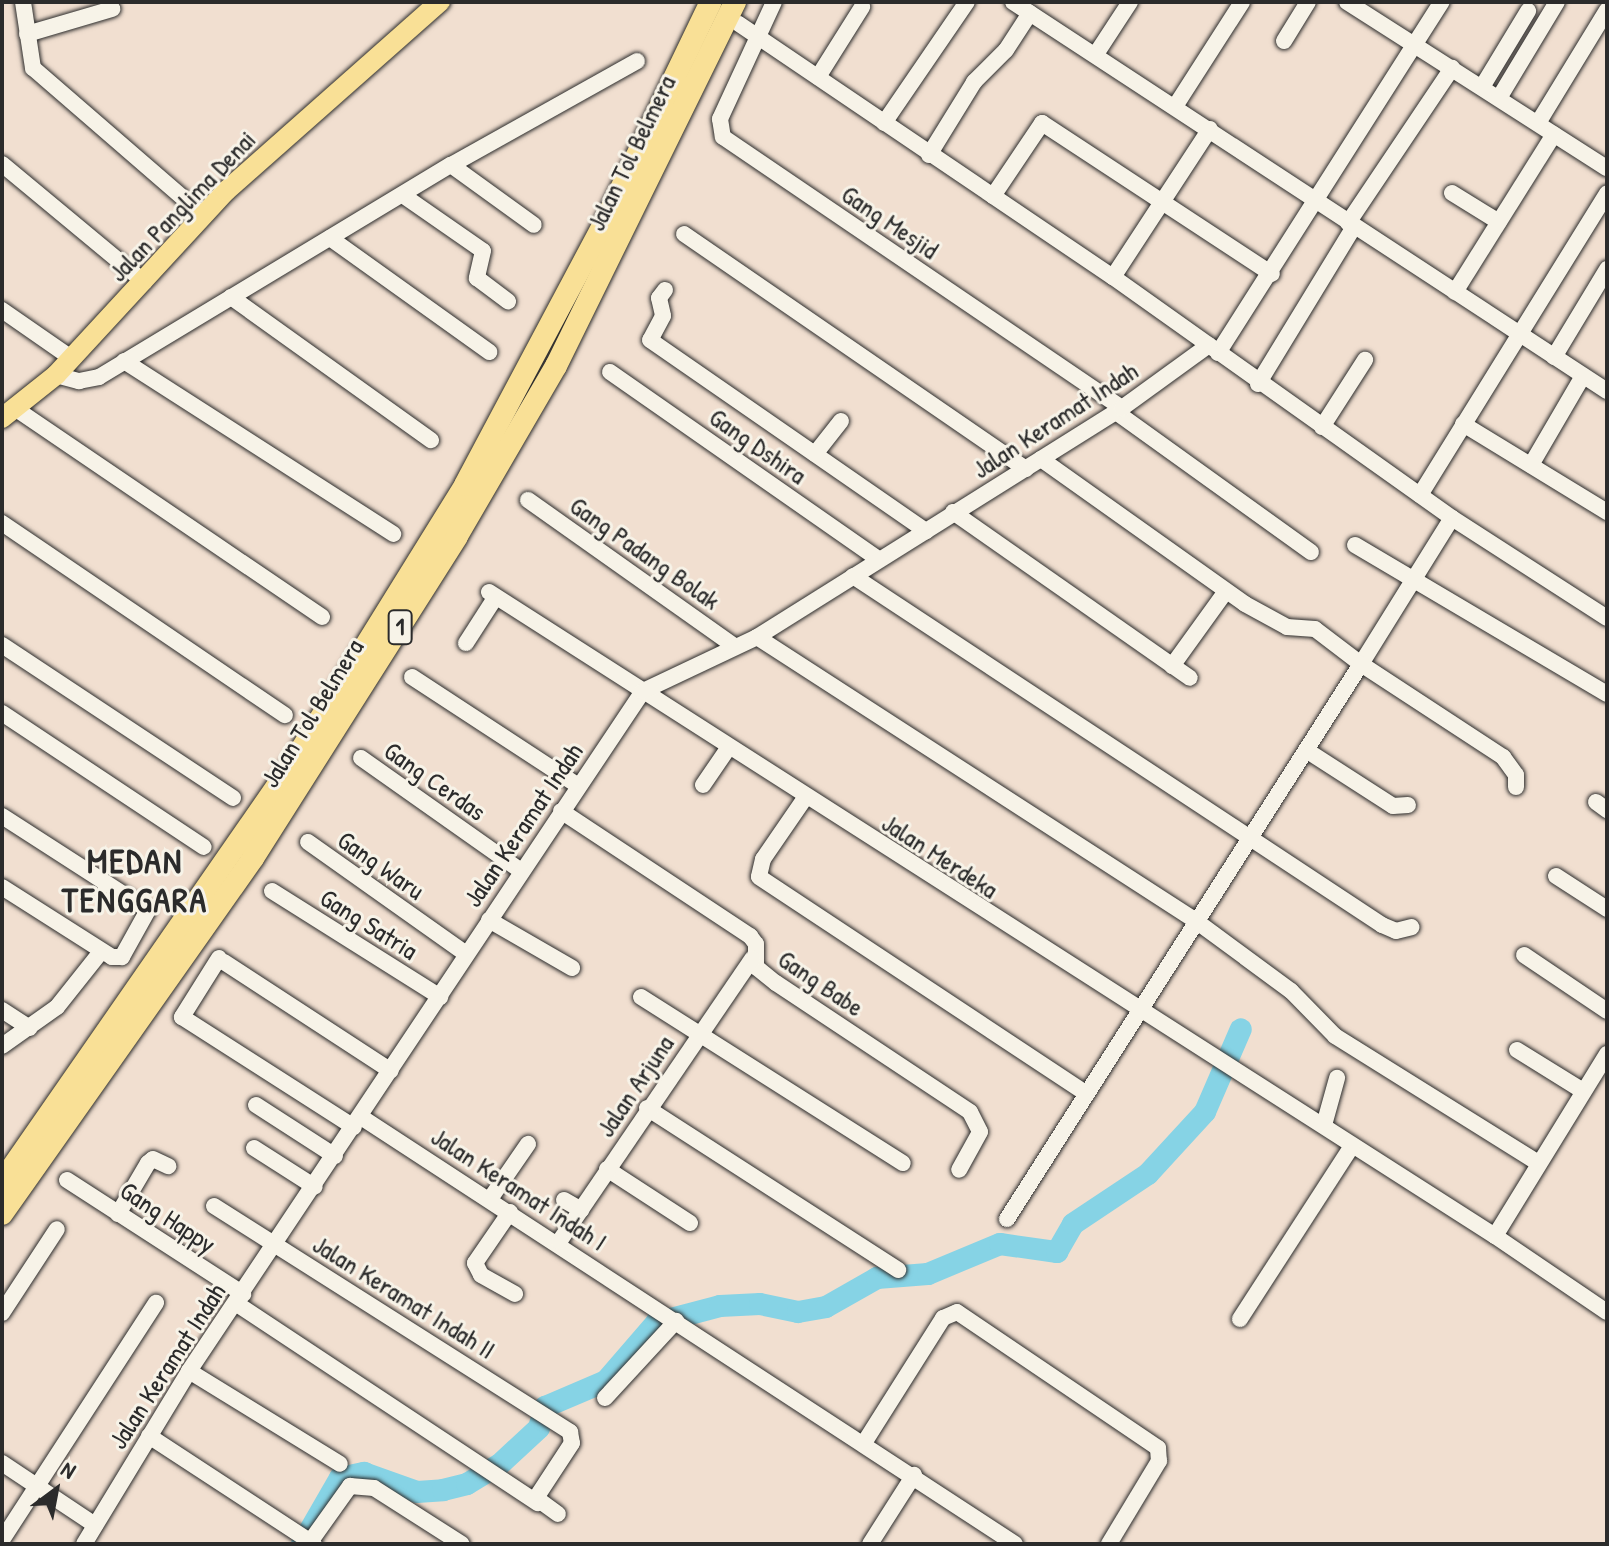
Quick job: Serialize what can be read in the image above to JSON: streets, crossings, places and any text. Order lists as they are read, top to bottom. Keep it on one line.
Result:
{"streets":{"highway":["Jalan Tol Belmera","1"],"main road":["Jalan Panglima Denai"],"street":["Gang Mesjid","Jalan Keramat Indah","Gang Dshira","Gang Padang Bolak","Gang Cerdas","Jalan Merdeka","Gang Waru","Gang Satria","Gang Babe","Jalan Arjuna","Jalan Keramat Indah I","Gang Happy","Jalan Keramat Indah II"]},"crossings":[["Gang Mesjid","Jalan Keramat Indah"],["Jalan Keramat Indah","Gang Dshira"],["Jalan Keramat Indah","Gang Padang Bolak"],["Jalan Keramat Indah","Gang Cerdas"],["Jalan Keramat Indah","Jalan Merdeka"],["Jalan Keramat Indah","Gang Waru"],["Jalan Keramat Indah","Gang Satria"],["Jalan Keramat Indah","Gang Babe"],["Jalan Keramat Indah","Jalan Keramat Indah I"],["Jalan Keramat Indah","Gang Happy"],["Jalan Keramat Indah","Jalan Keramat Indah II"],["Gang Babe","Jalan Arjuna"],["Jalan Arjuna","Jalan Keramat Indah I"],["Gang Happy","Jalan Keramat Indah II"]],"districts":["MEDAN TENGGARA"],"north":"top right"}
